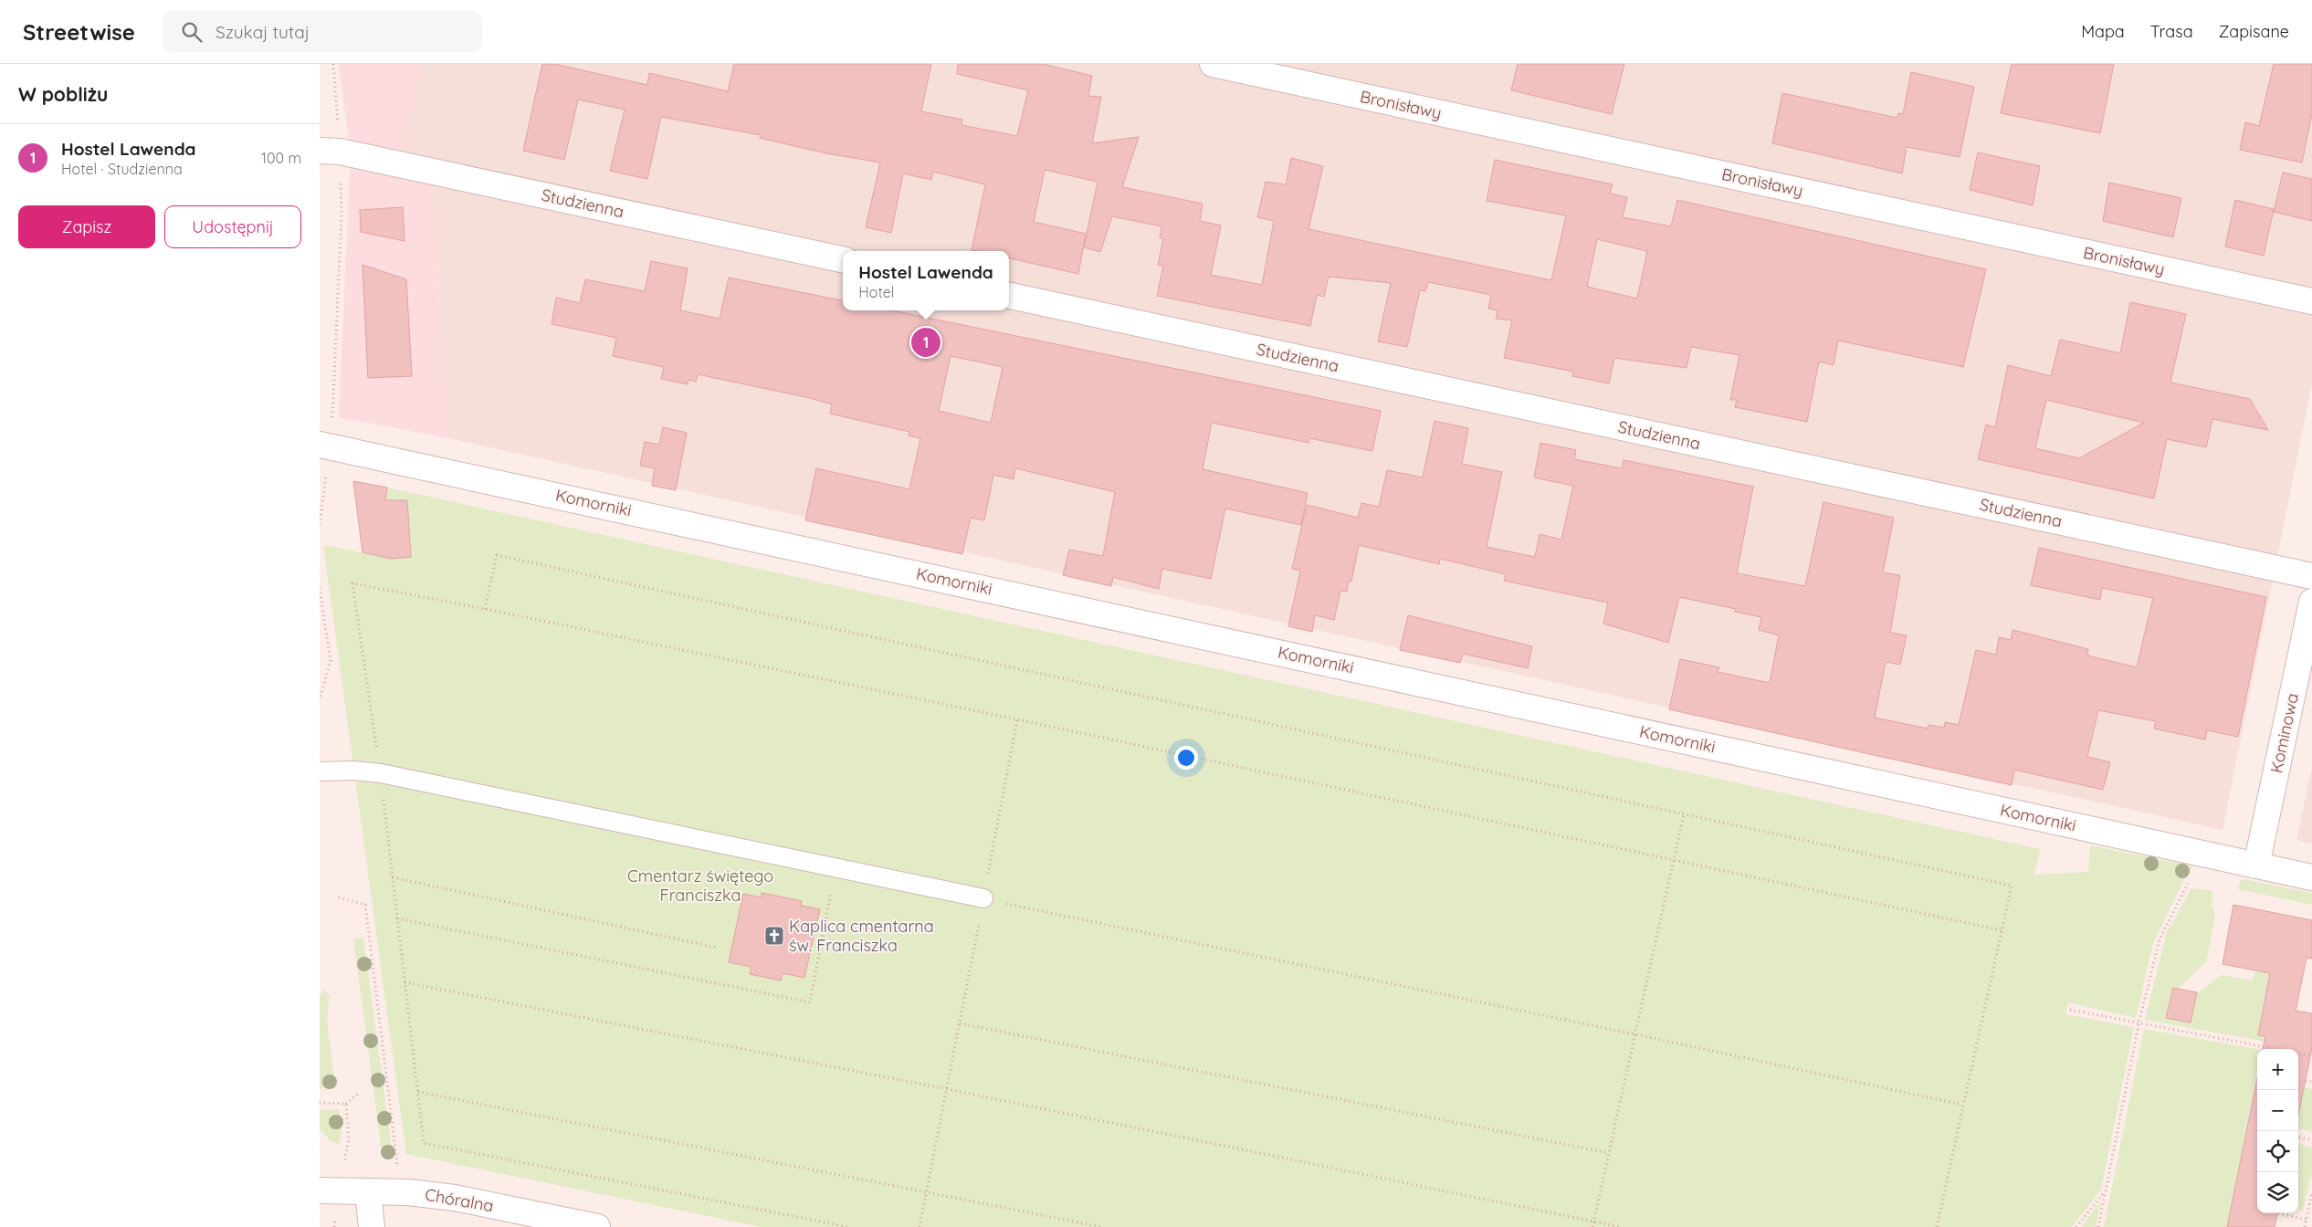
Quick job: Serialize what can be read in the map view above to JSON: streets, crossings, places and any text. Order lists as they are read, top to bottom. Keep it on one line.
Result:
{"streets":{"street":["Bronisławy","Studzienna","Komorniki","Kominowa","Chóralna"]},"crossings":[["Komorniki","Kominowa"]],"parks":["Cmentarz świętego Franciszka"],"places":{"church":["Kaplica cmentarna św. Franciszka"]},"page":{"header":"Streetwise","search":"Szukaj tutaj","nav":["Mapa","Trasa","Zapisane"],"heading":"W pobliżu","list":[{"mark":"1","name":"Hostel Lawenda","note":"Hotel · Studzienna","value":"100 m"}],"buttons":["Zapisz","Udostępnij"],"popup":["Hostel Lawenda","Hotel"],"pins":"1","map_buttons":["+","−"]}}
